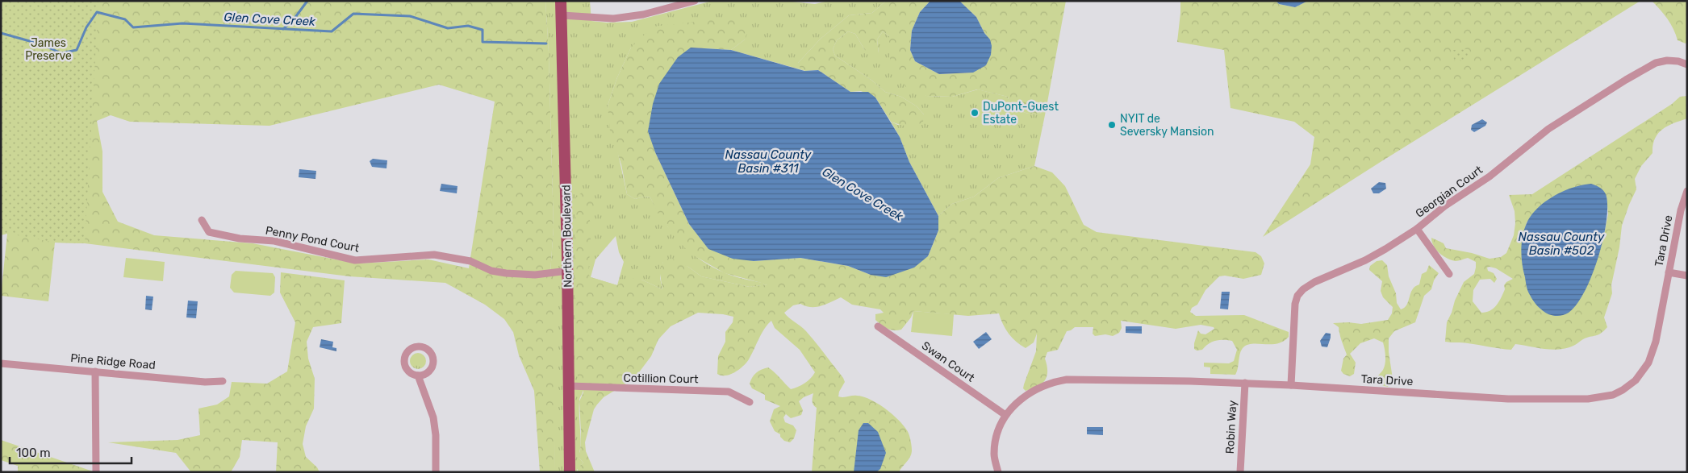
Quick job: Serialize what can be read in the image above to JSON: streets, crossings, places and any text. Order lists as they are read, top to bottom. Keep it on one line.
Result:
{"streets":{"main road":["Northern Boulevard"],"street":["Georgian Court","Penny Pond Court","Tara Drive","Pine Ridge Road","Swan Court","Cotillion Court","Robin Way"]},"crossings":[["Georgian Court","Tara Drive"],["Northern Boulevard","Penny Pond Court"],["Northern Boulevard","Cotillion Court"],["Tara Drive","Swan Court"],["Tara Drive","Robin Way"]],"water":["Glen Cove Creek","Nassau County Basin #311","Nassau County Basin #502"],"parks":["James Preserve"],"places":["DuPont-Guest Estate","NYIT de Seversky Mansion"],"scale_bar":"100 m"}
